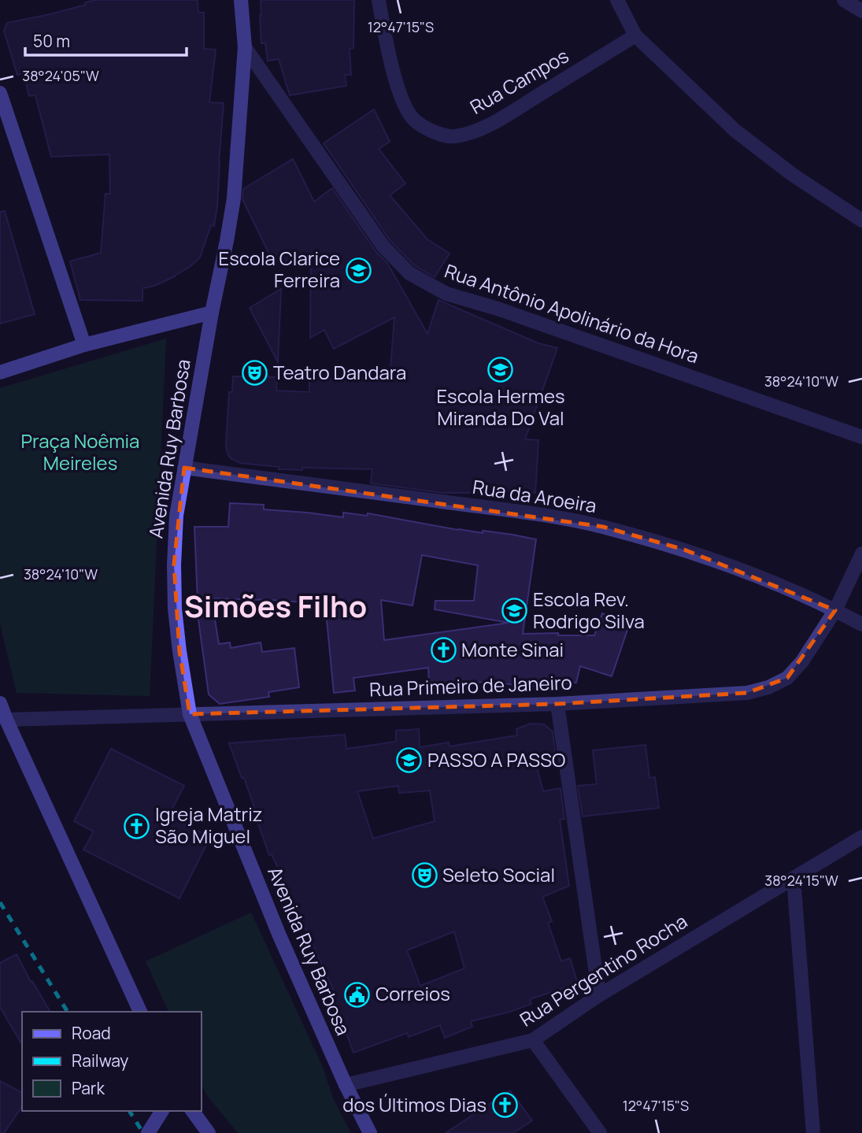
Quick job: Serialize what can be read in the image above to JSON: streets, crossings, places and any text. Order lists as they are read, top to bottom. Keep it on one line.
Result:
{"streets":{"main road":["Avenida Ruy Barbosa"],"street":["Rua Campos","Rua Antônio Apolinário da Hora","Rua da Aroeira","Rua Primeiro de Janeiro","Rua Pergentino Rocha"]},"crossings":[["Rua Antônio Apolinário da Hora","Avenida Ruy Barbosa"],["Avenida Ruy Barbosa","Rua da Aroeira"],["Avenida Ruy Barbosa","Rua Primeiro de Janeiro"],["Avenida Ruy Barbosa","Rua Pergentino Rocha"],["Rua da Aroeira","Rua Primeiro de Janeiro"]],"districts":["Simões Filho"],"parks":["Praça Noêmia Meireles"],"places":{"school or university":["Escola Clarice Ferreira","Escola Hermes Miranda Do Val","Escola Rev. Rodrigo Silva","PASSO A PASSO"],"theatre":["Teatro Dandara","Seleto Social"],"church":["Monte Sinai","Igreja Matriz São Miguel","dos Últimos Dias"],"public building":["Correios"]},"legend":["Road","Railway","Park"],"scale_bar":"50 m","coordinates":["12°47'15\"S","38°24'05\"W","38°24'10\"W","38°24'15\"W"]}
